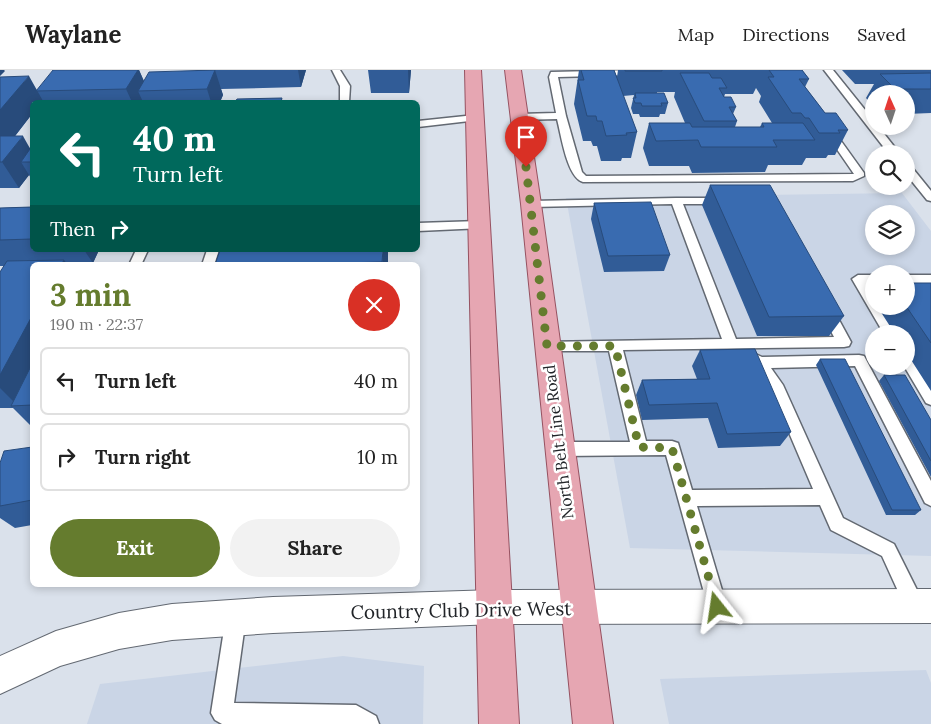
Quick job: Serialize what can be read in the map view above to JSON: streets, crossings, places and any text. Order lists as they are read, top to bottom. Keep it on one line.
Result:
{"streets":{"main road":["North Belt Line Road"],"street":["Country Club Drive West"]},"crossings":[["North Belt Line Road","Country Club Drive West"]],"north":"top","page":{"header":"Waylane","nav":["Map","Directions","Saved"],"map_buttons":["+","−"],"turn":["40 m","Turn left"],"then":"Then","heading":["3 min","190 m · 22:37"],"list":[{"name":"Turn left","value":"40 m"},{"name":"Turn right","value":"10 m"}],"buttons":["Exit","Share"]}}
